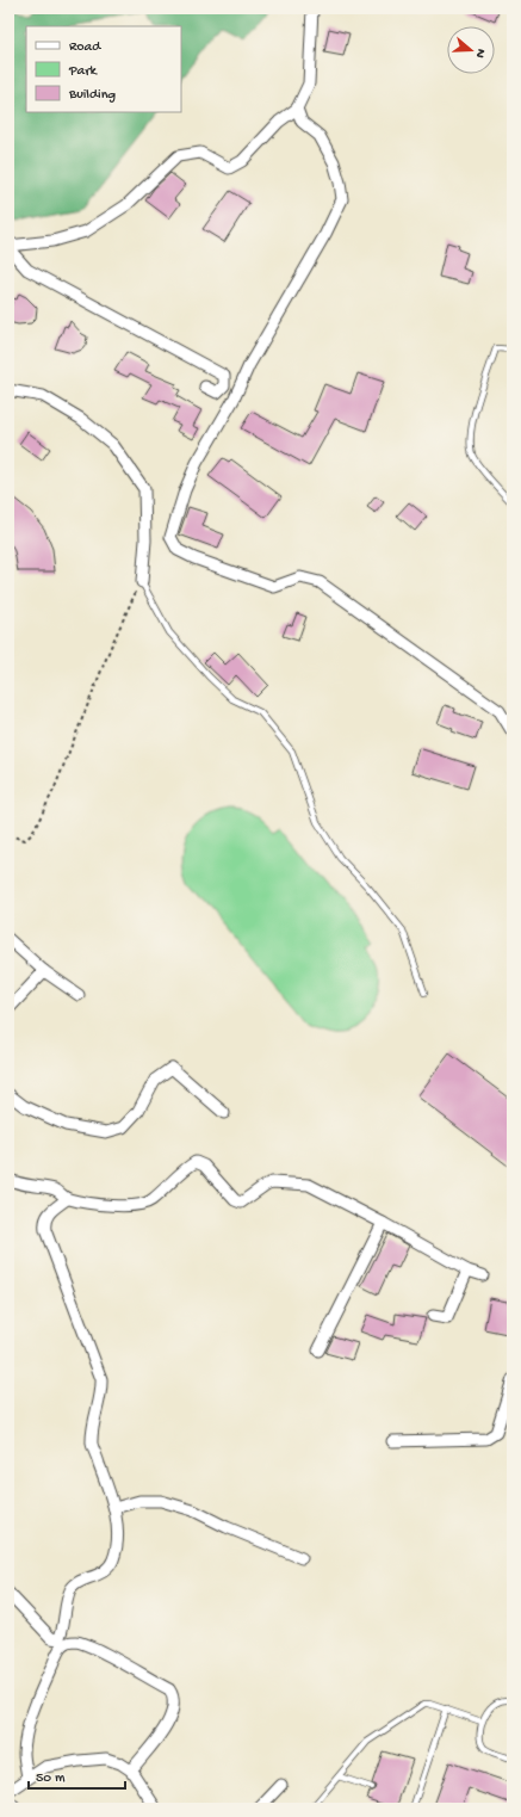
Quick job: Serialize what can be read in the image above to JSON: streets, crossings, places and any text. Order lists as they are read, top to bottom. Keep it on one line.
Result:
{"legend":["Road","Park","Building"],"scale_bar":"50 m","north":"right"}
